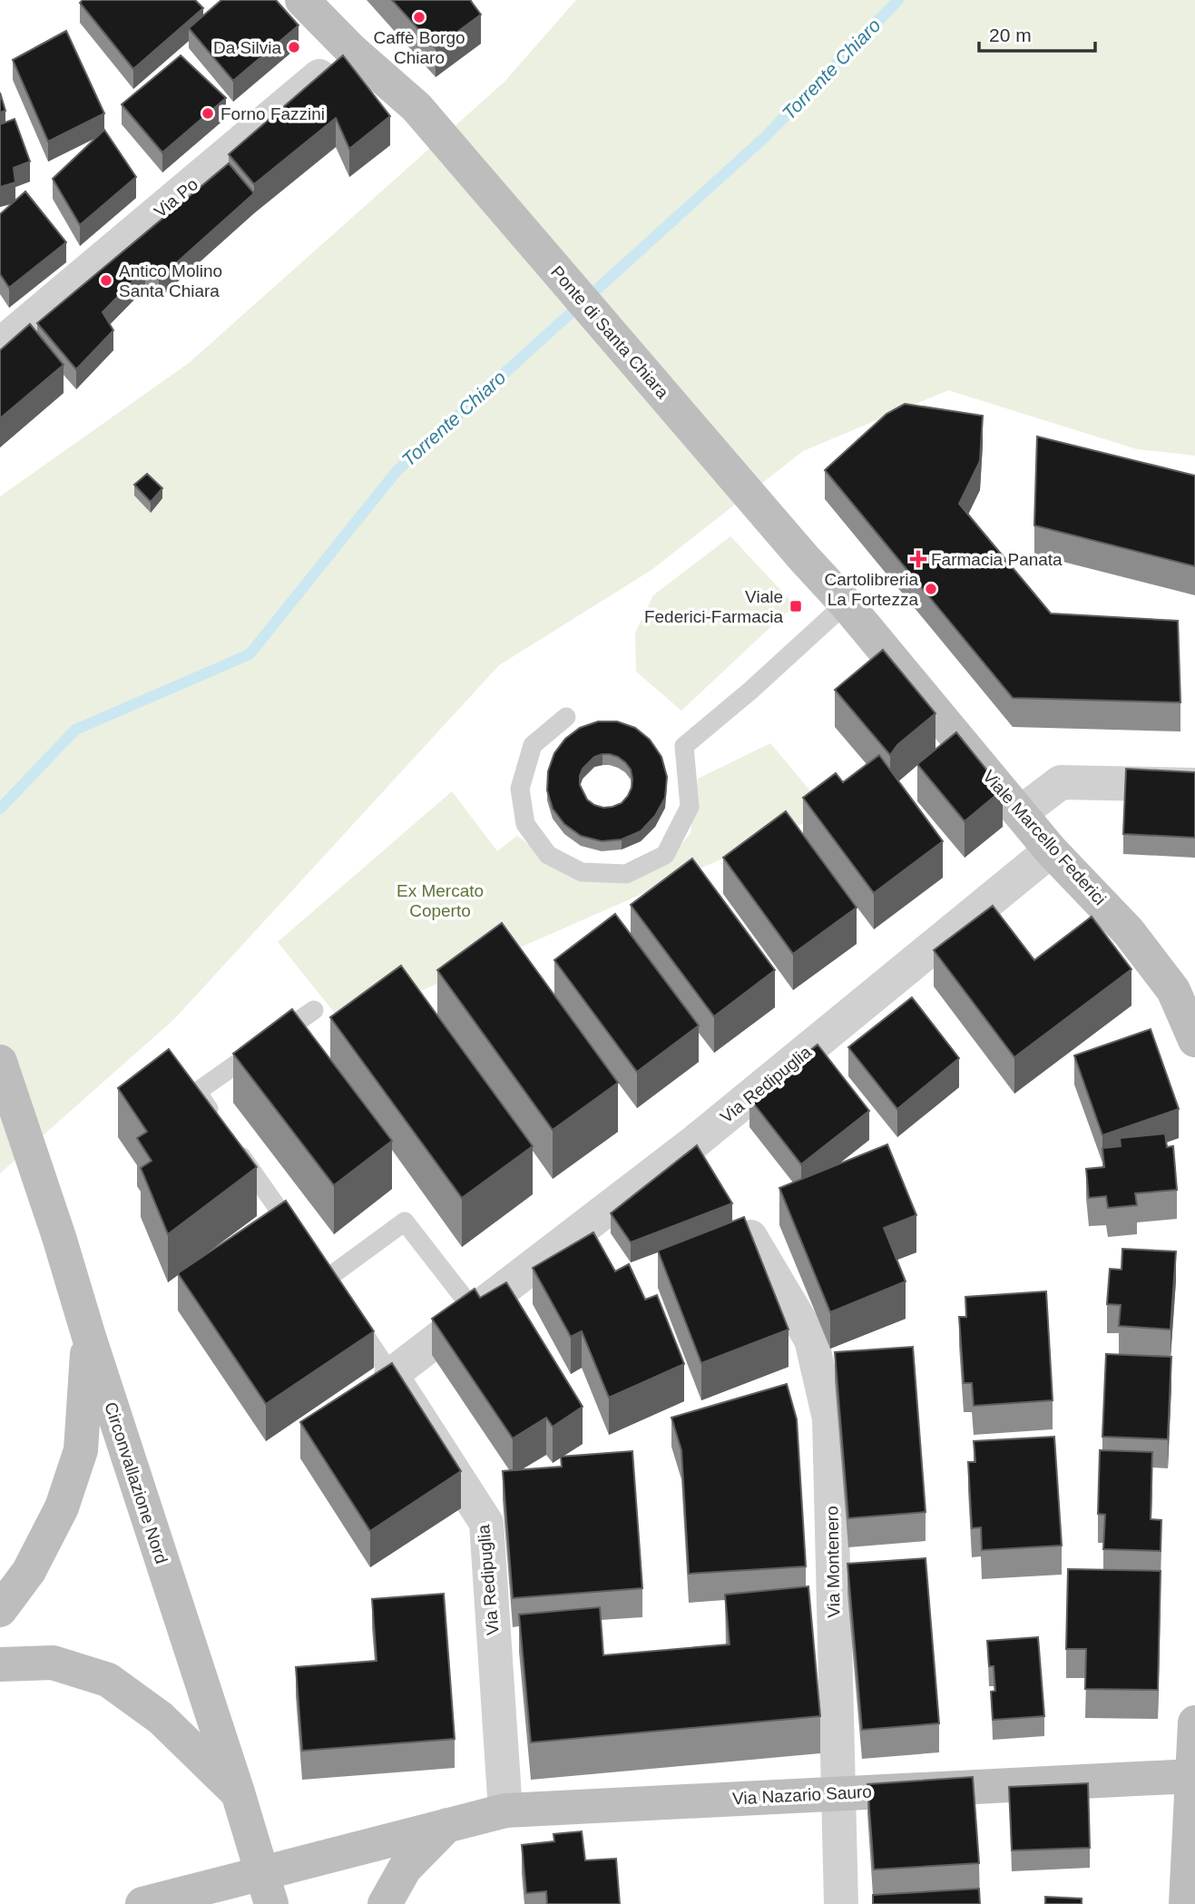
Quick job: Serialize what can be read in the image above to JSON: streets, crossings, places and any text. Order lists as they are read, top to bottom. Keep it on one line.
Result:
{"streets":{"street":["Via Po","Ponte di Santa Chiara","Viale Marcello Federici","Via Redipuglia","Circonvallazione Nord","Via Montenero","Via Nazario Sauro"]},"crossings":[["Via Po","Ponte di Santa Chiara"],["Ponte di Santa Chiara","Viale Marcello Federici"],["Viale Marcello Federici","Via Redipuglia"],["Via Redipuglia","Via Nazario Sauro"],["Via Montenero","Via Nazario Sauro"]],"water":["Torrente Chiaro"],"parks":["Ex Mercato Coperto"],"places":{"other":["Caffè Borgo Chiaro","Da Silvia","Forno Fazzini","Antico Molino Santa Chiara","Cartolibreria La Fortezza"],"health":["Farmacia Panata"],"transit":["Viale Federici-Farmacia"]},"scale_bar":"20 m"}
